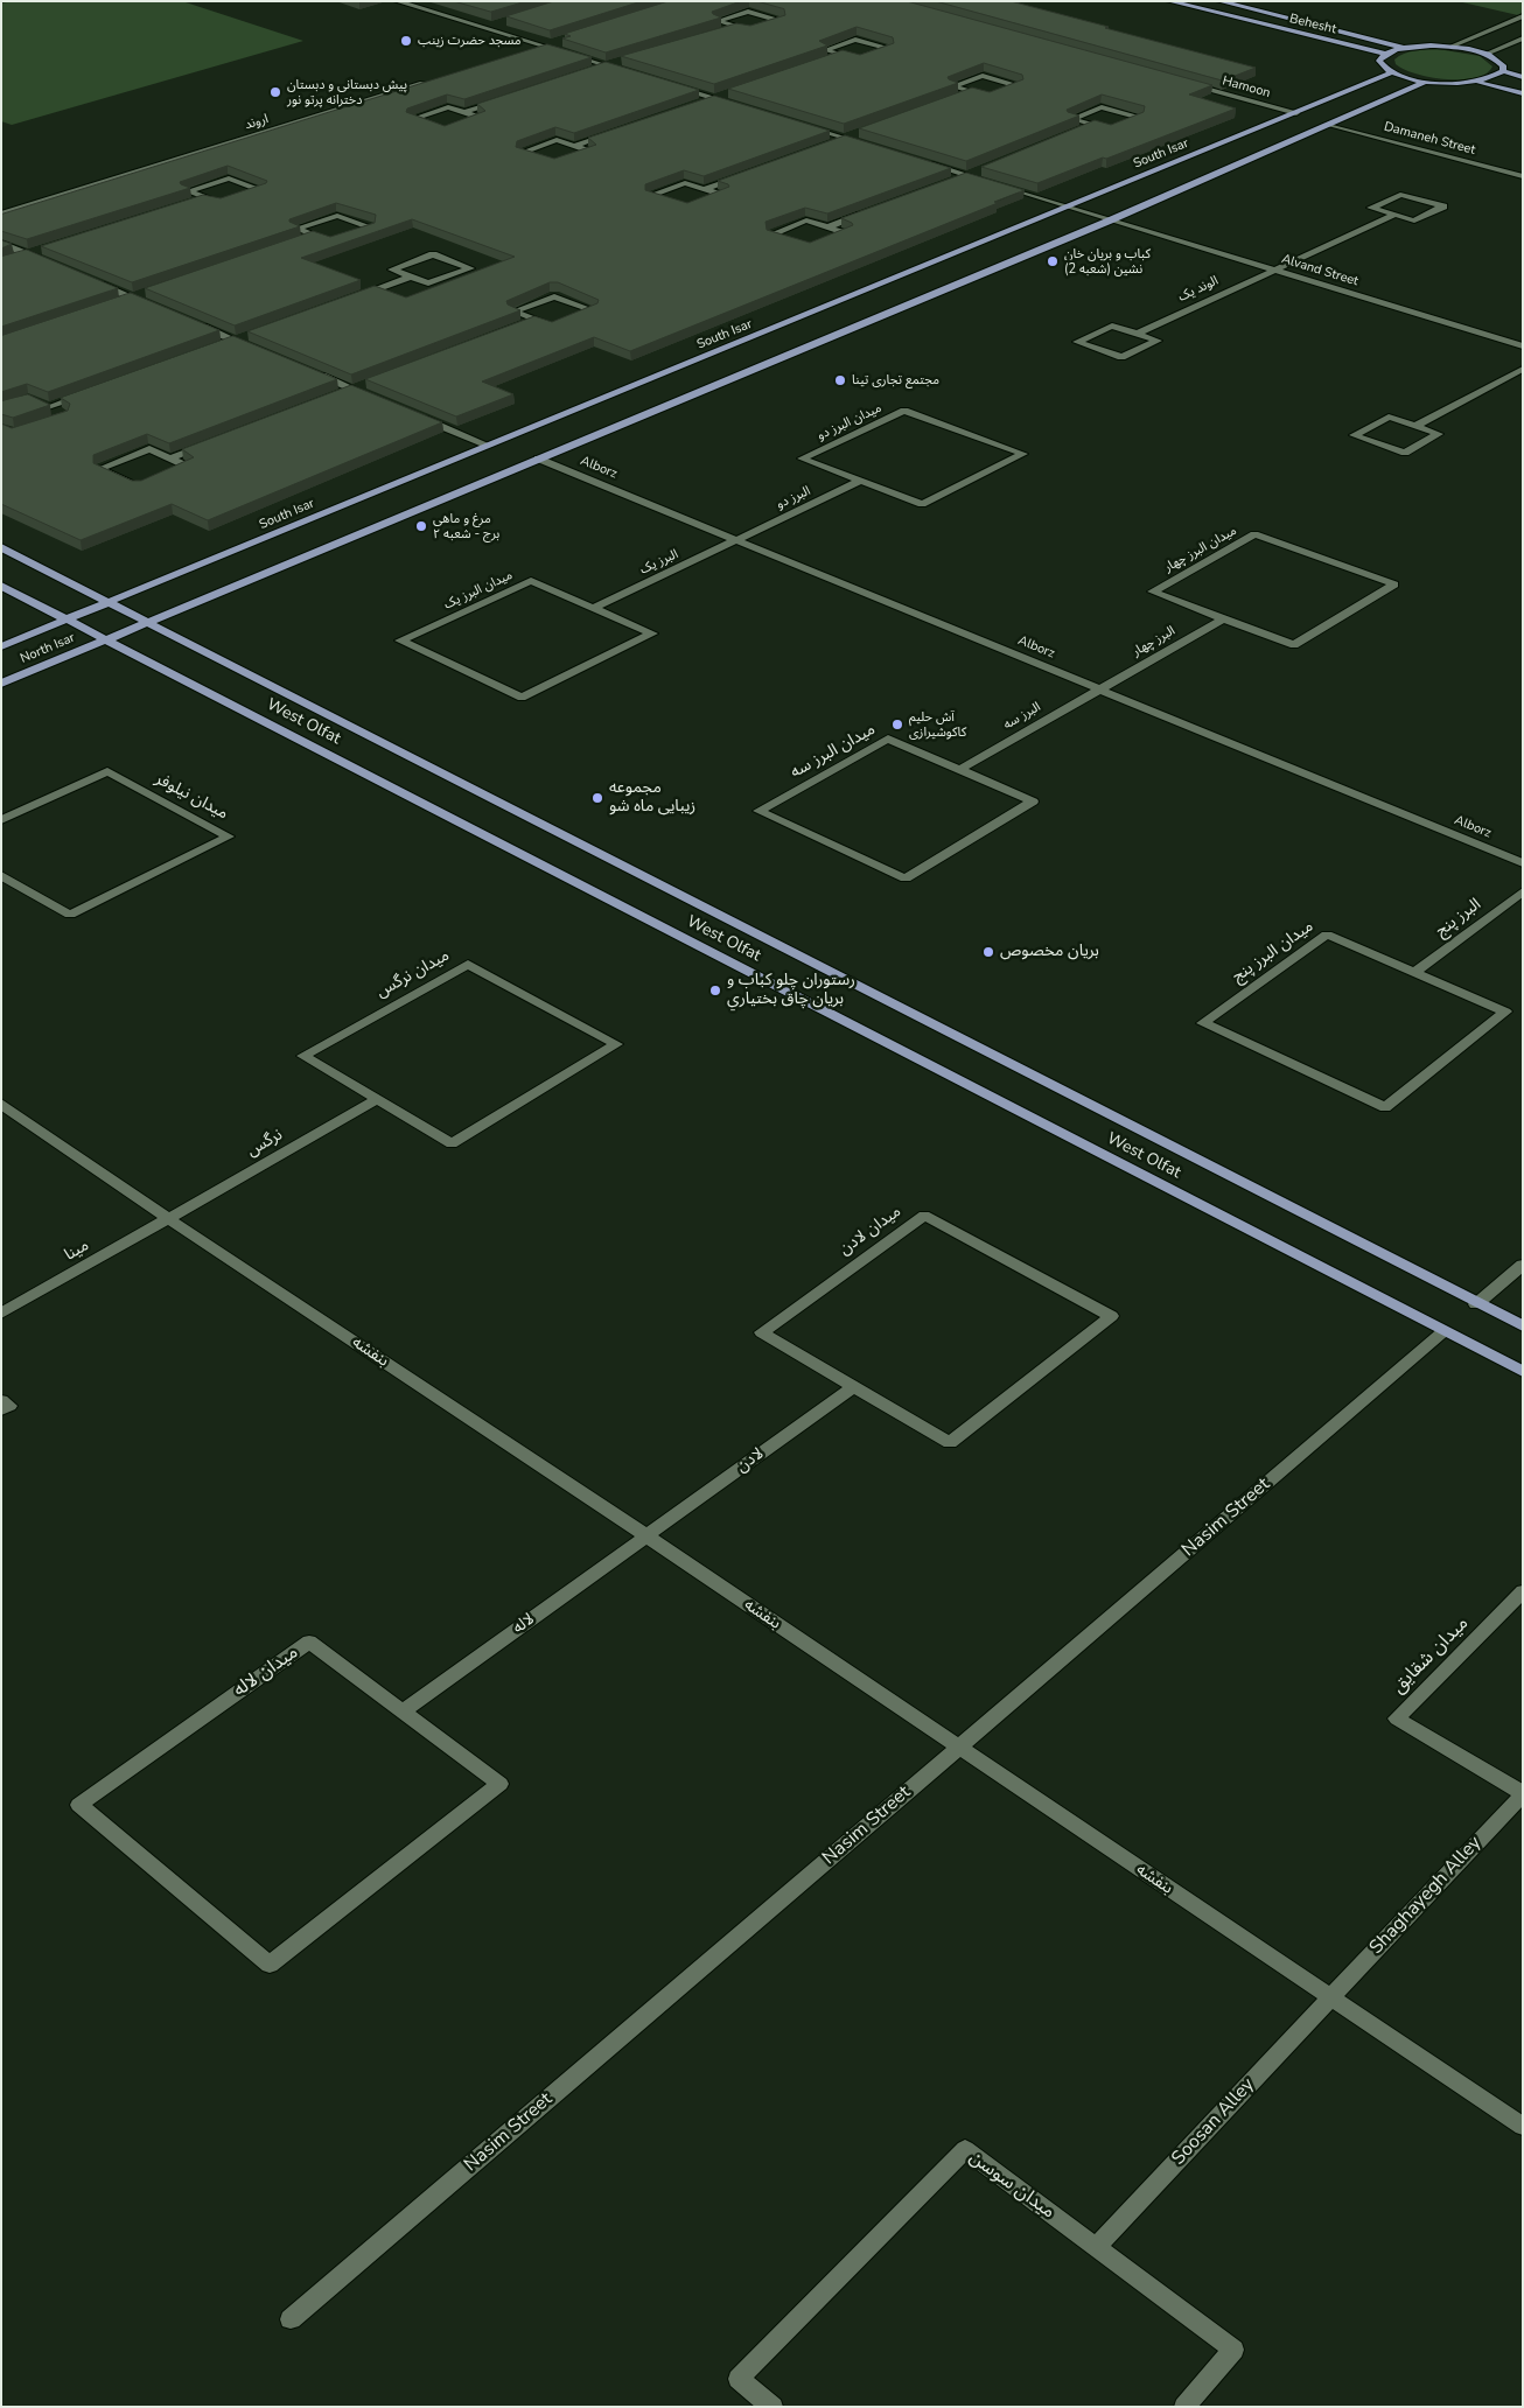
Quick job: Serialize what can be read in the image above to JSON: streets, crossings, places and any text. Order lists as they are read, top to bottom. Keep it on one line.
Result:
{"streets":{"main road":["Behesht","South Isar","North Isar","West Olfat"],"street":["Hamoon","اروند","Damaneh Street","Alvand Street","الوند یک","میدان البرز دو","Alborz","البرز دو","میدان البرز چهار","البرز یک","میدان البرز یک","البرز چهار","البرز سه","میدان البرز سه","میدان نیلوفر","البرز پنج","میدان البرز پنج","میدان نرگس","نرگس","میدان لادن","مینا","بنفشه","لادن","Nasim Street","لاله","میدان شقایق","میدان لاله","Shaghayegh Alley","Soosan Alley","میدان سوسن"]},"crossings":[["Hamoon","South Isar"],["South Isar","Alvand Street"],["South Isar","North Isar"],["South Isar","West Olfat"],["Alvand Street","الوند یک"],["میدان البرز دو","البرز دو"],["Alborz","البرز دو"],["Alborz","البرز یک"],["Alborz","البرز چهار"],["Alborz","البرز سه"],["البرز دو","البرز یک"],["میدان البرز چهار","البرز چهار"],["البرز یک","میدان البرز یک"],["البرز چهار","البرز سه"],["North Isar","West Olfat"],["البرز سه","میدان البرز سه"],["West Olfat","Nasim Street"],["البرز پنج","میدان البرز پنج"],["میدان نرگس","نرگس"],["نرگس","مینا"],["نرگس","بنفشه"],["میدان لادن","لادن"],["مینا","بنفشه"],["بنفشه","لادن"],["بنفشه","Nasim Street"],["بنفشه","لاله"],["بنفشه","Shaghayegh Alley"],["بنفشه","Soosan Alley"],["لادن","لاله"],["لاله","میدان لاله"],["میدان شقایق","Shaghayegh Alley"],["Shaghayegh Alley","Soosan Alley"],["Soosan Alley","میدان سوسن"]],"places":["مسجد حضرت زینب","پیش دبستانی و دبستان دخترانه پرتو نور","کباب و بریان خان نشین (شعبه 2)","مجتمع تجاری تینا","مرغ و ماهی برج - شعبه ۲","آش حلیم کاکوشیرازی","مجموعه زیبایی ماه شو","بریان مخصوص","رستوران چلو كباب و بريان چاق بختياري"]}
